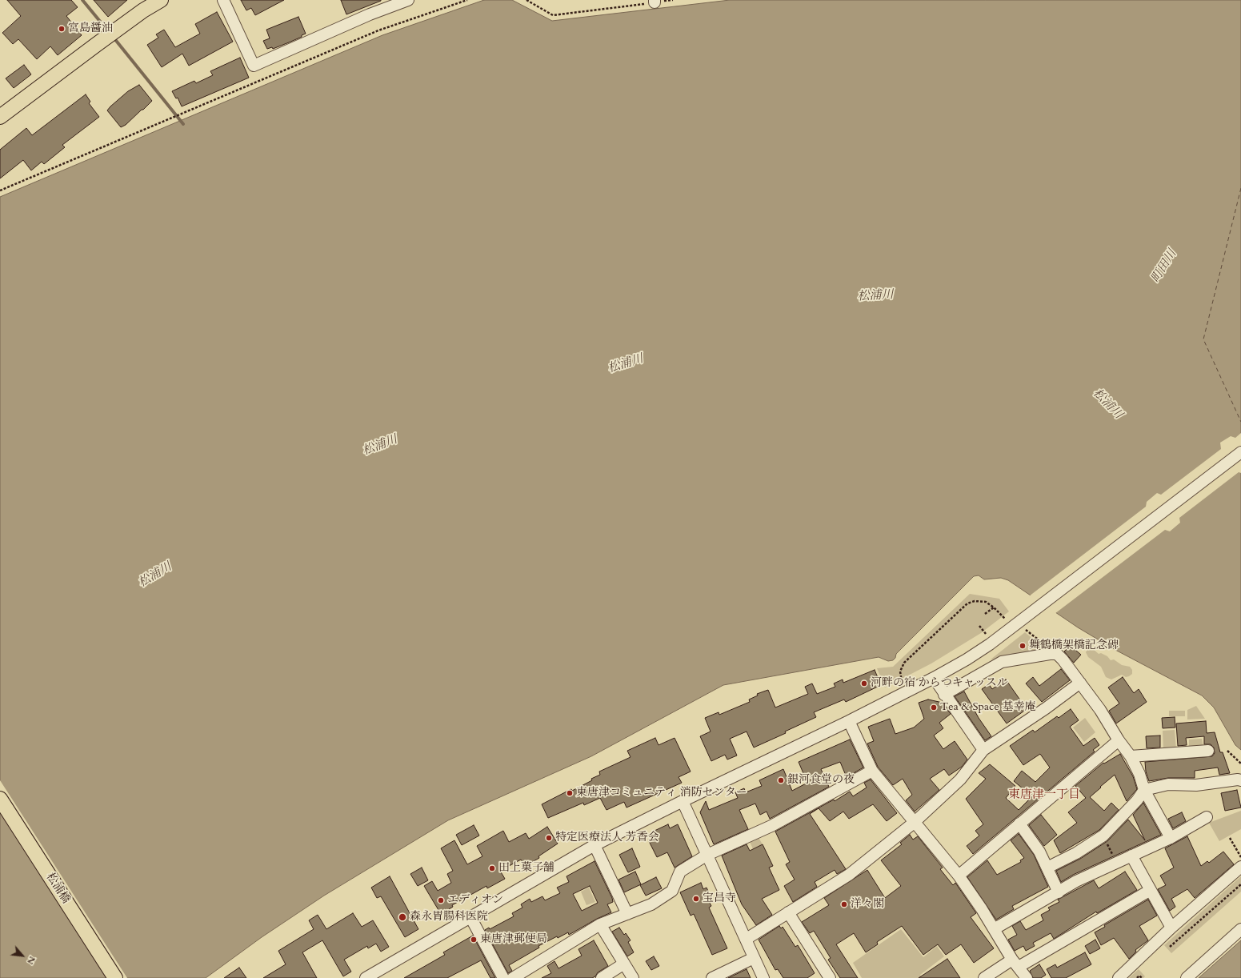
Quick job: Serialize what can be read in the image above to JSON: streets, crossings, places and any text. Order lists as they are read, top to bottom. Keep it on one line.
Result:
{"streets":{"main road":["松浦橋"]},"districts":["東唐津一丁目"],"water":["町田川","松浦川"],"places":["宮島醤油","舞鶴橋架橋記念碑","河畔の宿 からつキャッスル","Tea & Space 基幸庵","銀河食堂の夜","東唐津コミュニティ 消防センター","特定医療法人 芳香会","田上菓子舗","宝昌寺","エディオン","洋々閣","森永胃腸科医院","東唐津郵便局"],"north":"bottom right"}
